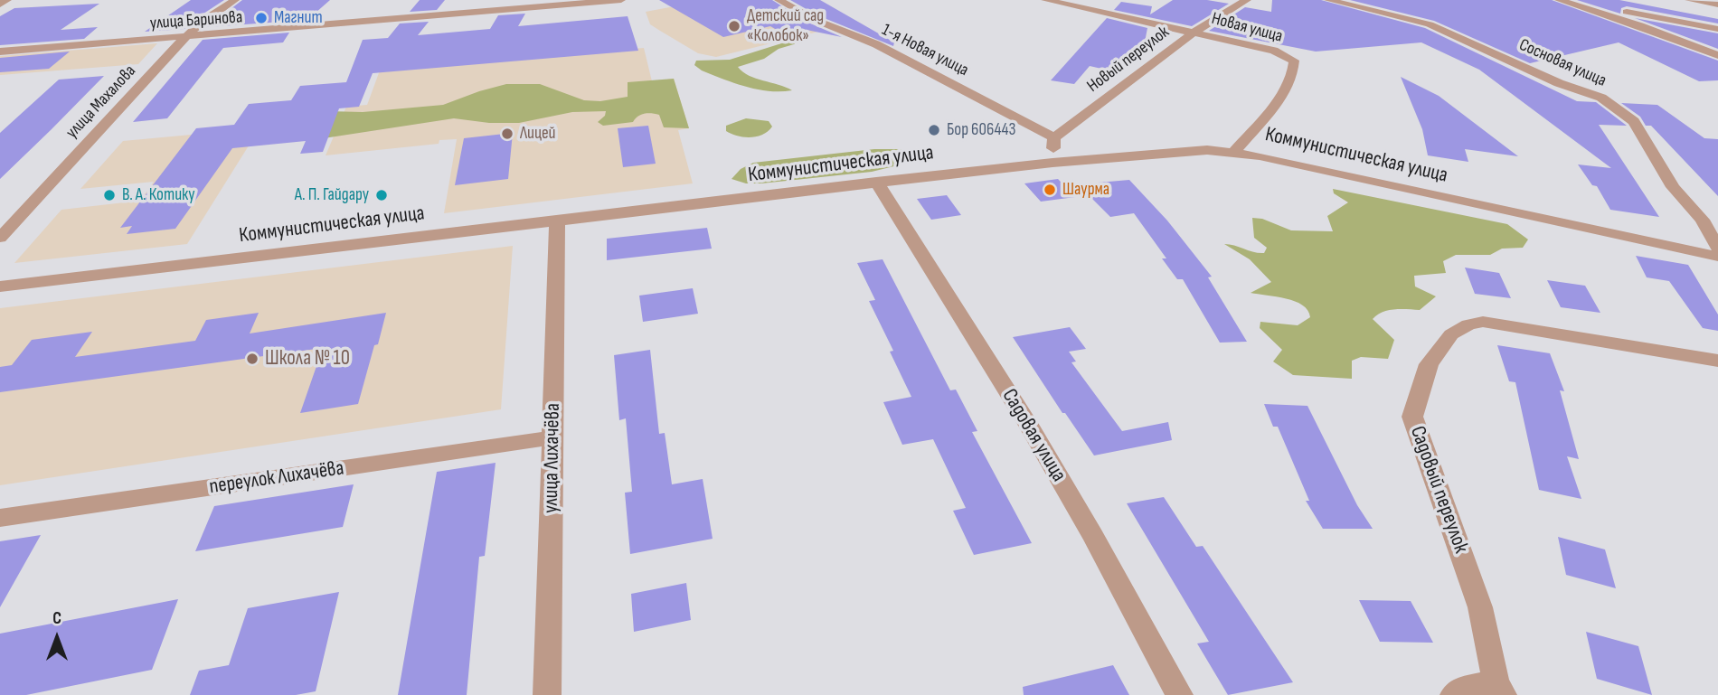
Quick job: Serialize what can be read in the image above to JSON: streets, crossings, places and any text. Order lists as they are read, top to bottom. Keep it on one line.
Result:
{"streets":{"street":["улица Баринова","Новая улица","1-я Новая улица","Новый переулок","Сосновая улица","улица Махалова","Коммунистическая улица","Садовая улица","улица Лихачёва","переулок Лихачёва","Садовый переулок"]},"crossings":[["улица Баринова","улица Махалова"],["Новая улица","Новый переулок"],["Новая улица","Коммунистическая улица"],["1-я Новая улица","Новый переулок"],["Коммунистическая улица","Садовая улица"],["Коммунистическая улица","улица Лихачёва"],["улица Лихачёва","переулок Лихачёва"]],"places":["Магнит","Детский сад «Колобок»","Бор 606443","Лицей","Шаурма","В. А. Котику","А. П. Гайдару","Школа № 10"],"north":"top"}
